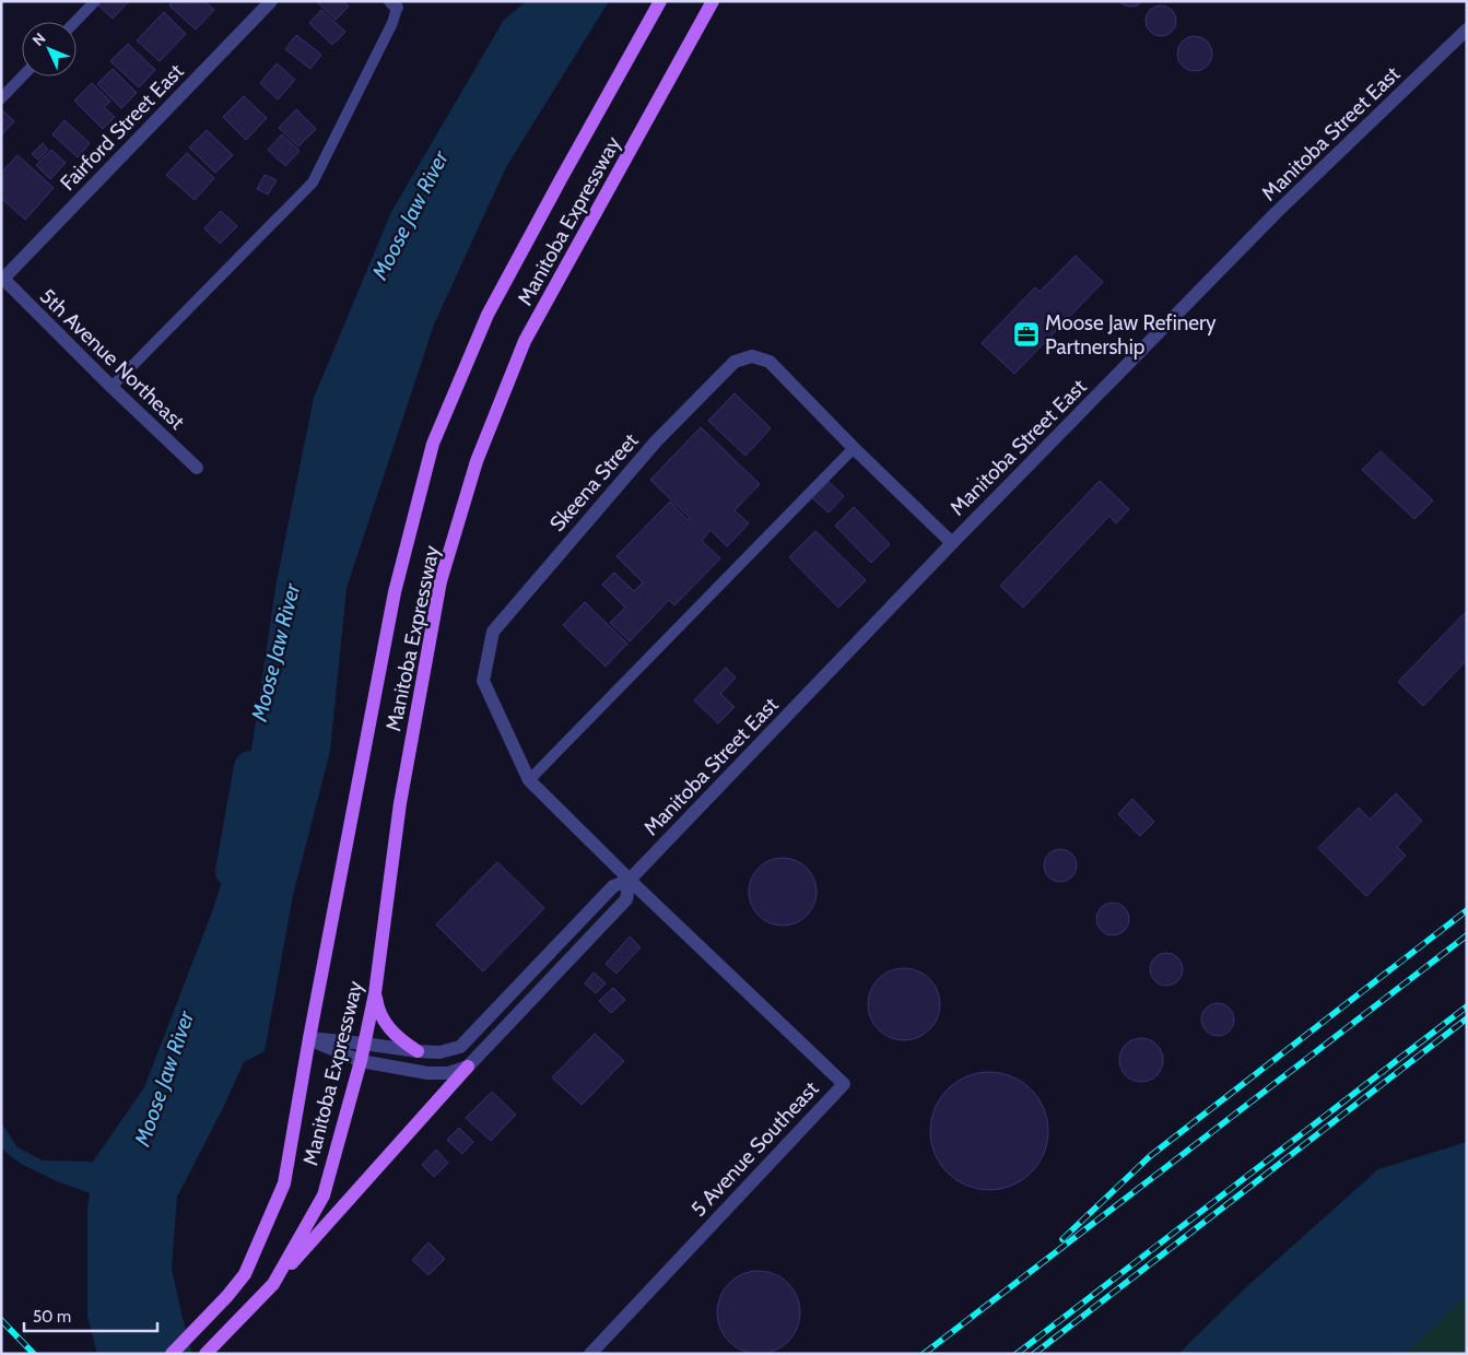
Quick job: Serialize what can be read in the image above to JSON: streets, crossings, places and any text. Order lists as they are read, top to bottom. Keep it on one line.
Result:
{"streets":{"main road":["Manitoba Expressway"],"street":["Fairford Street East","Manitoba Street East","5th Avenue Northeast","Skeena Street","5 Avenue Southeast"]},"crossings":[["Fairford Street East","5th Avenue Northeast"],["Manitoba Street East","Manitoba Expressway"],["Manitoba Street East","Skeena Street"],["Manitoba Street East","5 Avenue Southeast"]],"water":["Moose Jaw River"],"places":{"office":["Moose Jaw Refinery Partnership"]},"scale_bar":"50 m","north":"top left"}
